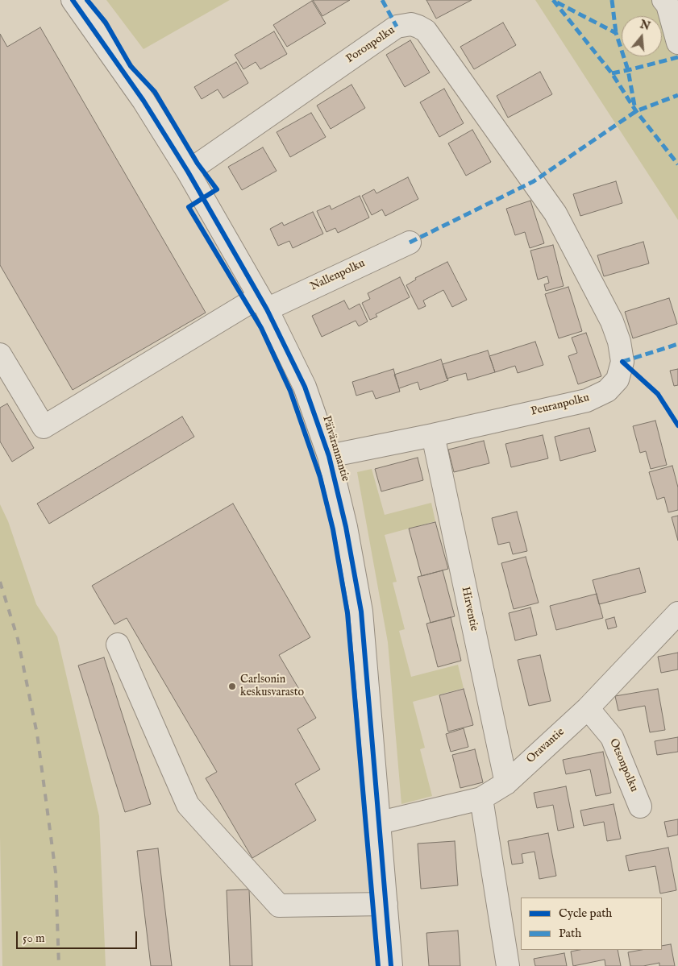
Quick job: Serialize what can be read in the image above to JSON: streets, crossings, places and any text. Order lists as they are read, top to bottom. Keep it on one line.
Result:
{"streets":{"street":["Poronpolku","Nallenpolku","Peuranpolku","Päivärannantie","Hirventie","Oravantie","Otsonpolku"]},"crossings":[["Poronpolku","Peuranpolku"],["Poronpolku","Päivärannantie"],["Nallenpolku","Päivärannantie"],["Peuranpolku","Päivärannantie"],["Peuranpolku","Hirventie"],["Päivärannantie","Oravantie"],["Hirventie","Oravantie"],["Oravantie","Otsonpolku"]],"places":["Carlsonin keskusvarasto"],"legend":["Cycle path","Path"],"scale_bar":"50 m","north":"top"}
